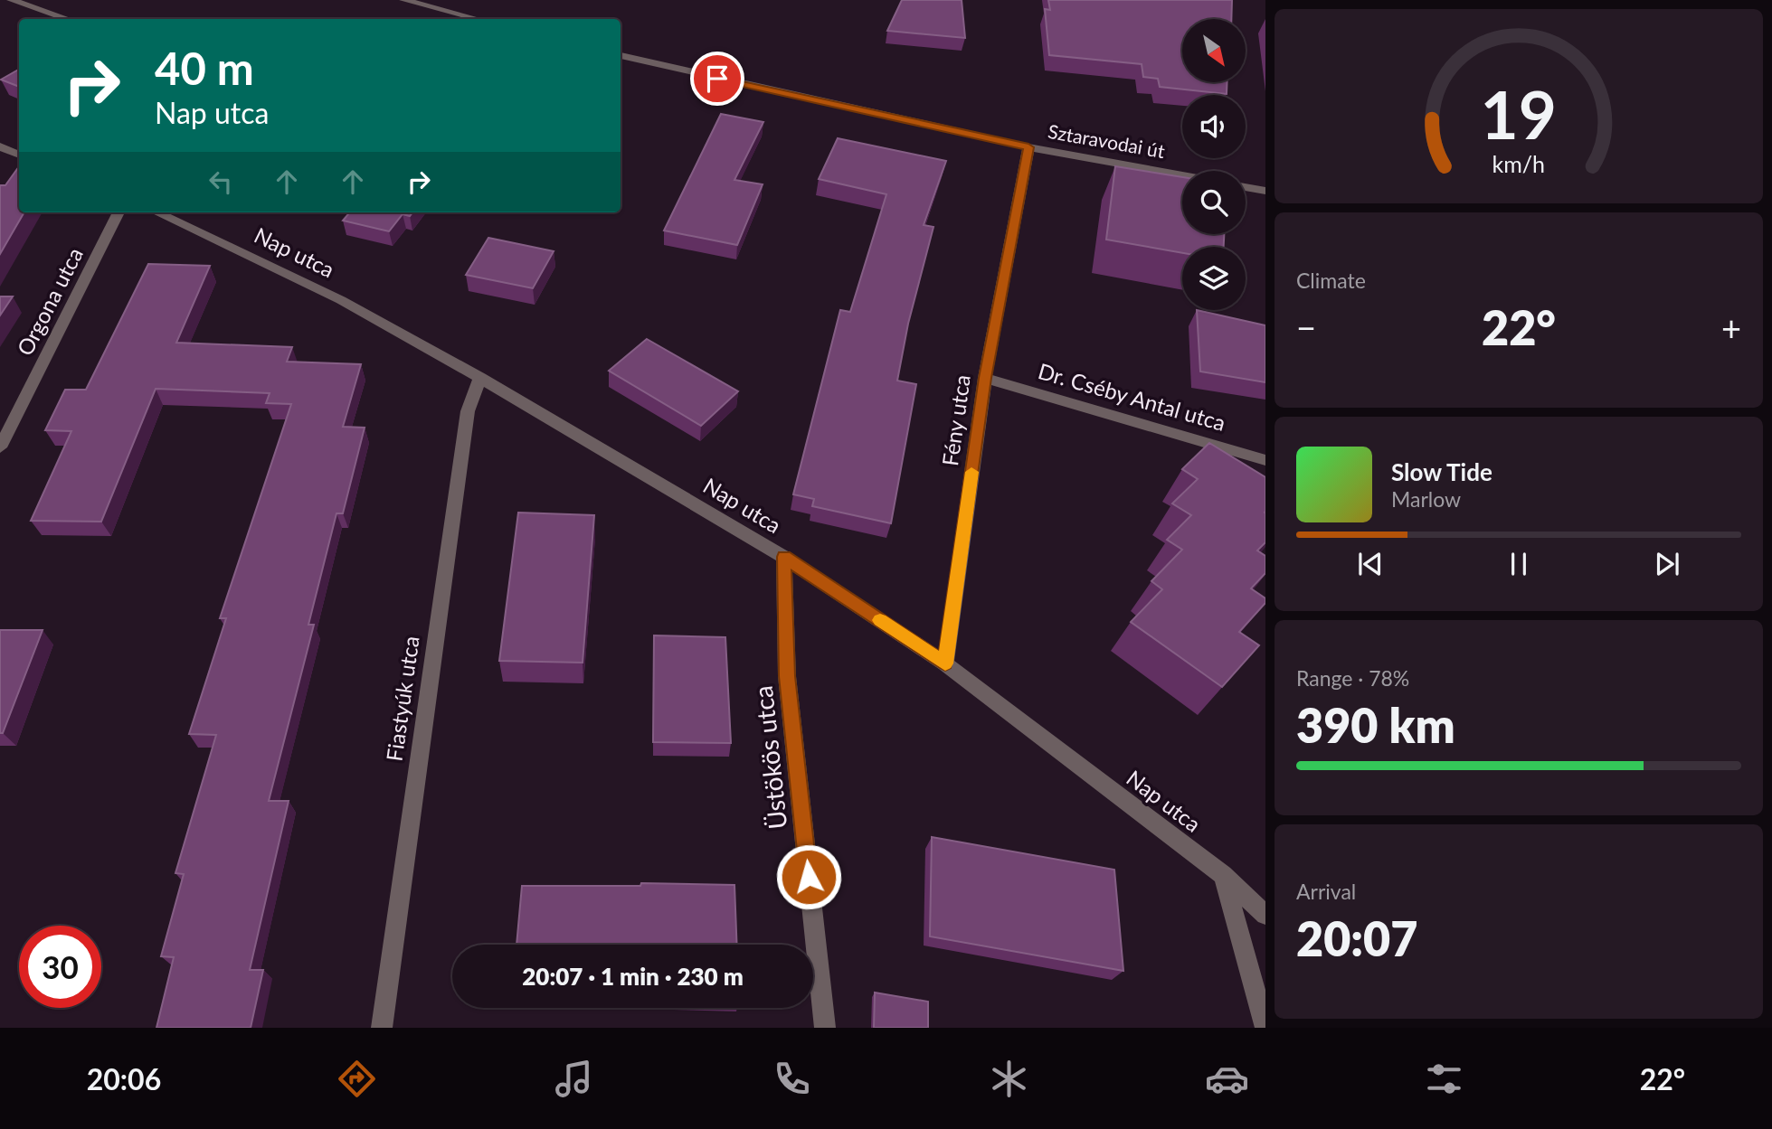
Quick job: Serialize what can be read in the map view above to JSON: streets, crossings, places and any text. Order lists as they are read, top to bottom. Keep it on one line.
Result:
{"streets":{"street":["Sztaravodai út","Nap utca","Orgona utca","Dr. Cséby Antal utca","Fény utca","Fiastyúk utca","Üstökös utca"]},"crossings":[["Sztaravodai út","Fény utca"],["Nap utca","Fény utca"],["Nap utca","Fiastyúk utca"],["Nap utca","Üstökös utca"],["Dr. Cséby Antal utca","Fény utca"]],"north":"bottom right","page":{"turn":["40 m","Nap utca"],"tile":["Climate",["Range · 78%","390 km"],["Arrival","20:07"]],"heat":["−","22°","+"],"song":["Slow Tide","Marlow"],"limit":"30","trip":"20:07 · 1 min · 230 m","tabs":["20:06","22°"],"gauge":["19","km/h"]}}
